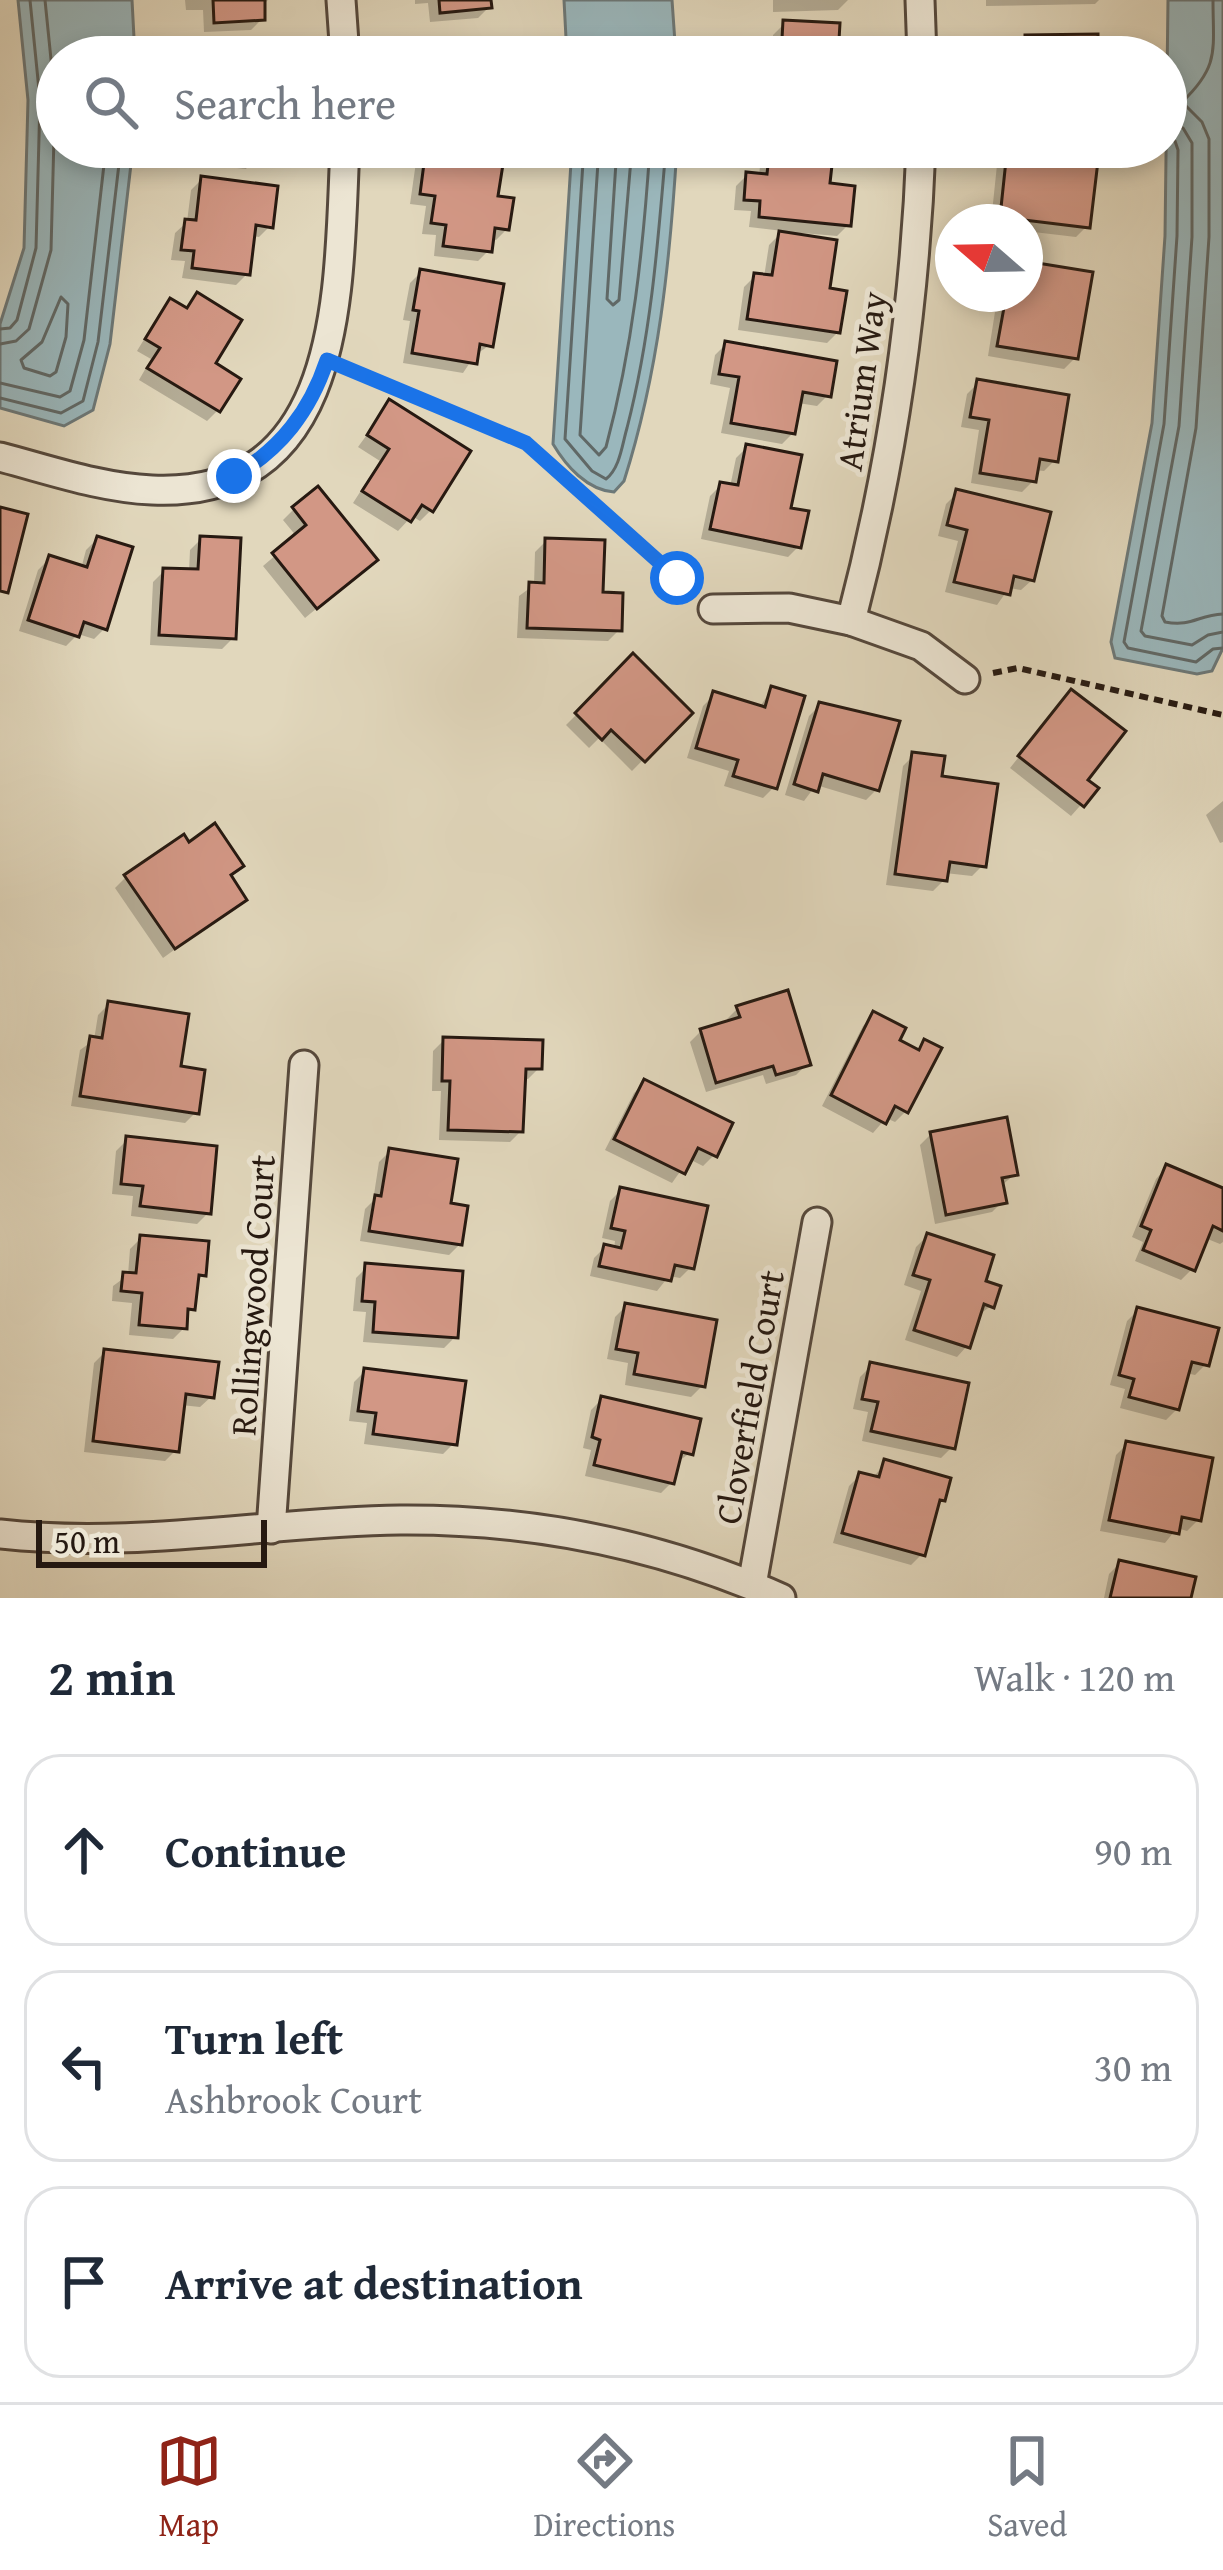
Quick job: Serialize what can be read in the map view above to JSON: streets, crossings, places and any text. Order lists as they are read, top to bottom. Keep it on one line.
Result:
{"streets":{"street":["Atrium Way","Rollingwood Court","Cloverfield Court"]},"scale_bar":"50 m","north":"left","page":{"search":"Search here","scale":"50 m","heading":["2 min","Walk · 120 m"],"list":[["Continue","90 m"],["Turn left","Ashbrook Court","30 m"],"Arrive at destination"],"nav":["Map","Directions","Saved"]}}
